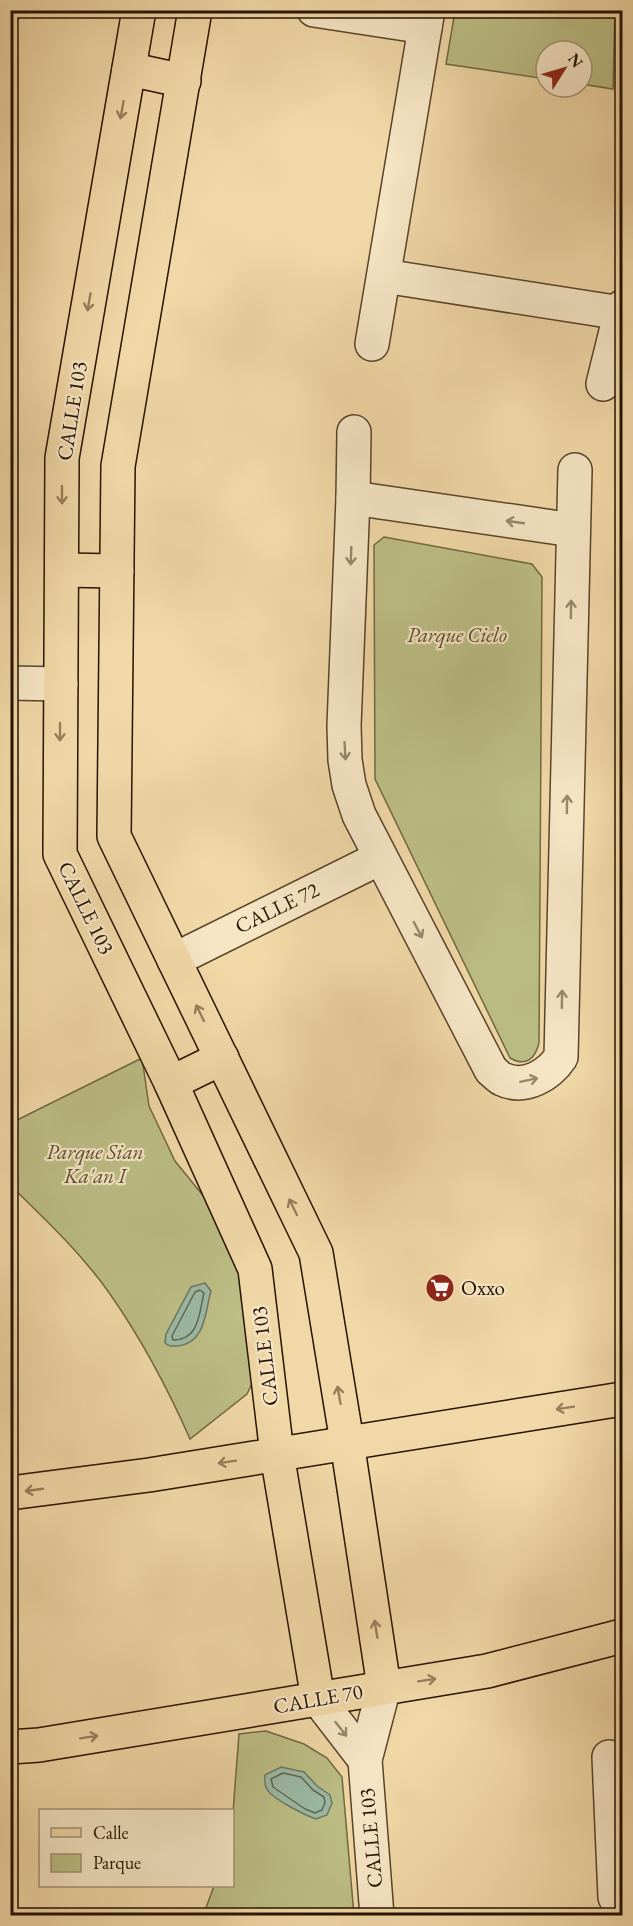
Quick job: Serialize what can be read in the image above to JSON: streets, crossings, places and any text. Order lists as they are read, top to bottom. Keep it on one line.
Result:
{"streets":{"main road":["CALLE 103","CALLE 70"],"street":["CALLE 72"]},"crossings":[["CALLE 103","CALLE 72"],["CALLE 103","CALLE 70"]],"parks":["Parque Cielo","Parque Sian Ka'an I"],"places":{"supermarket":["Oxxo"]},"legend":["Calle","Parque"],"north":"top right"}
